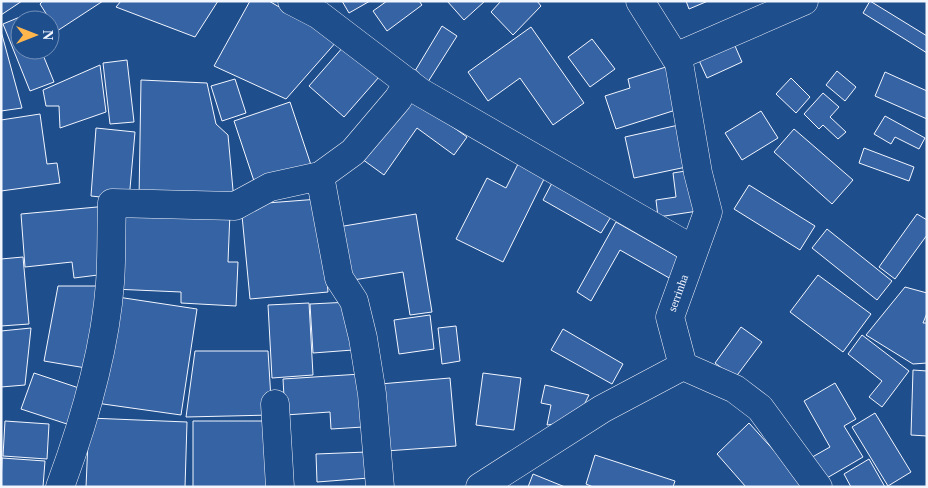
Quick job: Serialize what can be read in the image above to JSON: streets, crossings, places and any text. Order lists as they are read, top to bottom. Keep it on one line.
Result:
{"streets":{"street":["serrinha"]},"north":"right"}
